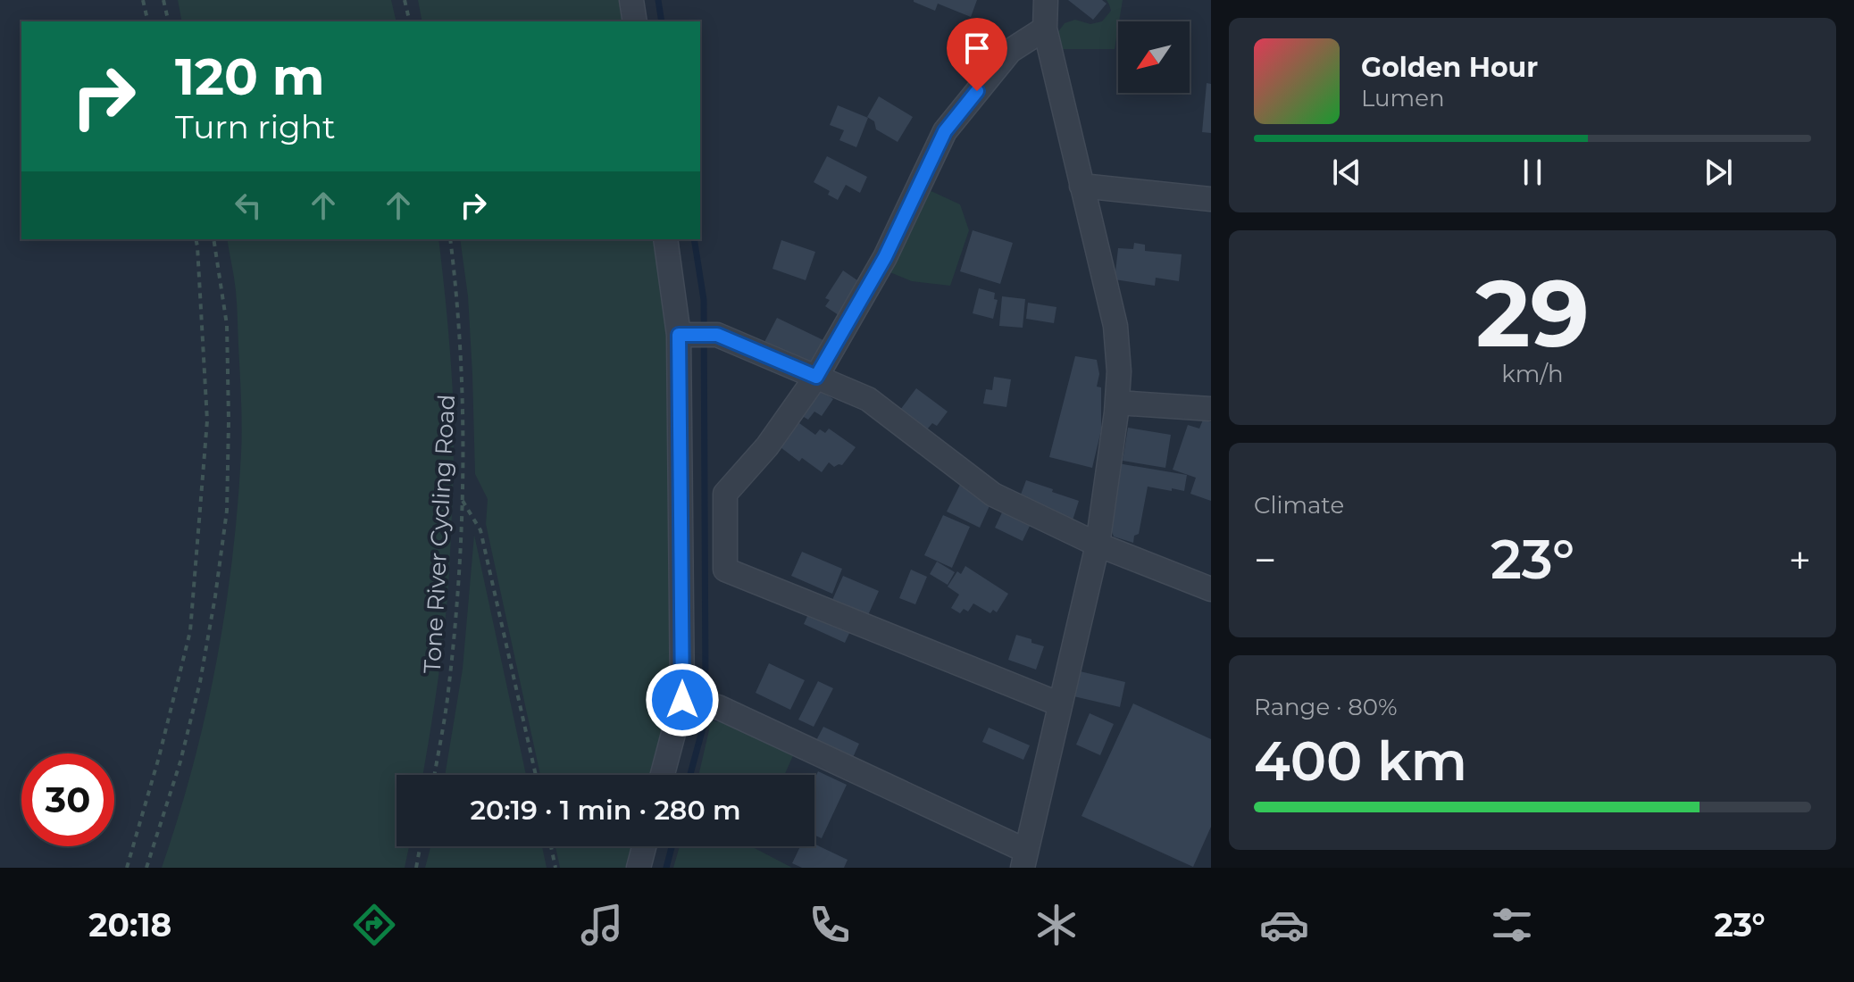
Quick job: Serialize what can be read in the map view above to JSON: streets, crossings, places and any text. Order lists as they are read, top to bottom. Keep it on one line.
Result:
{"streets":{"path":["Tone River Cycling Road"]},"north":"bottom left","page":{"turn":["120 m","Turn right"],"song":["Golden Hour","Lumen"],"tile":[["29","km/h"],"Climate",["Range · 80%","400 km"]],"heat":["−","23°","+"],"limit":"30","trip":"20:19 · 1 min · 280 m","tabs":["20:18","23°"]}}
